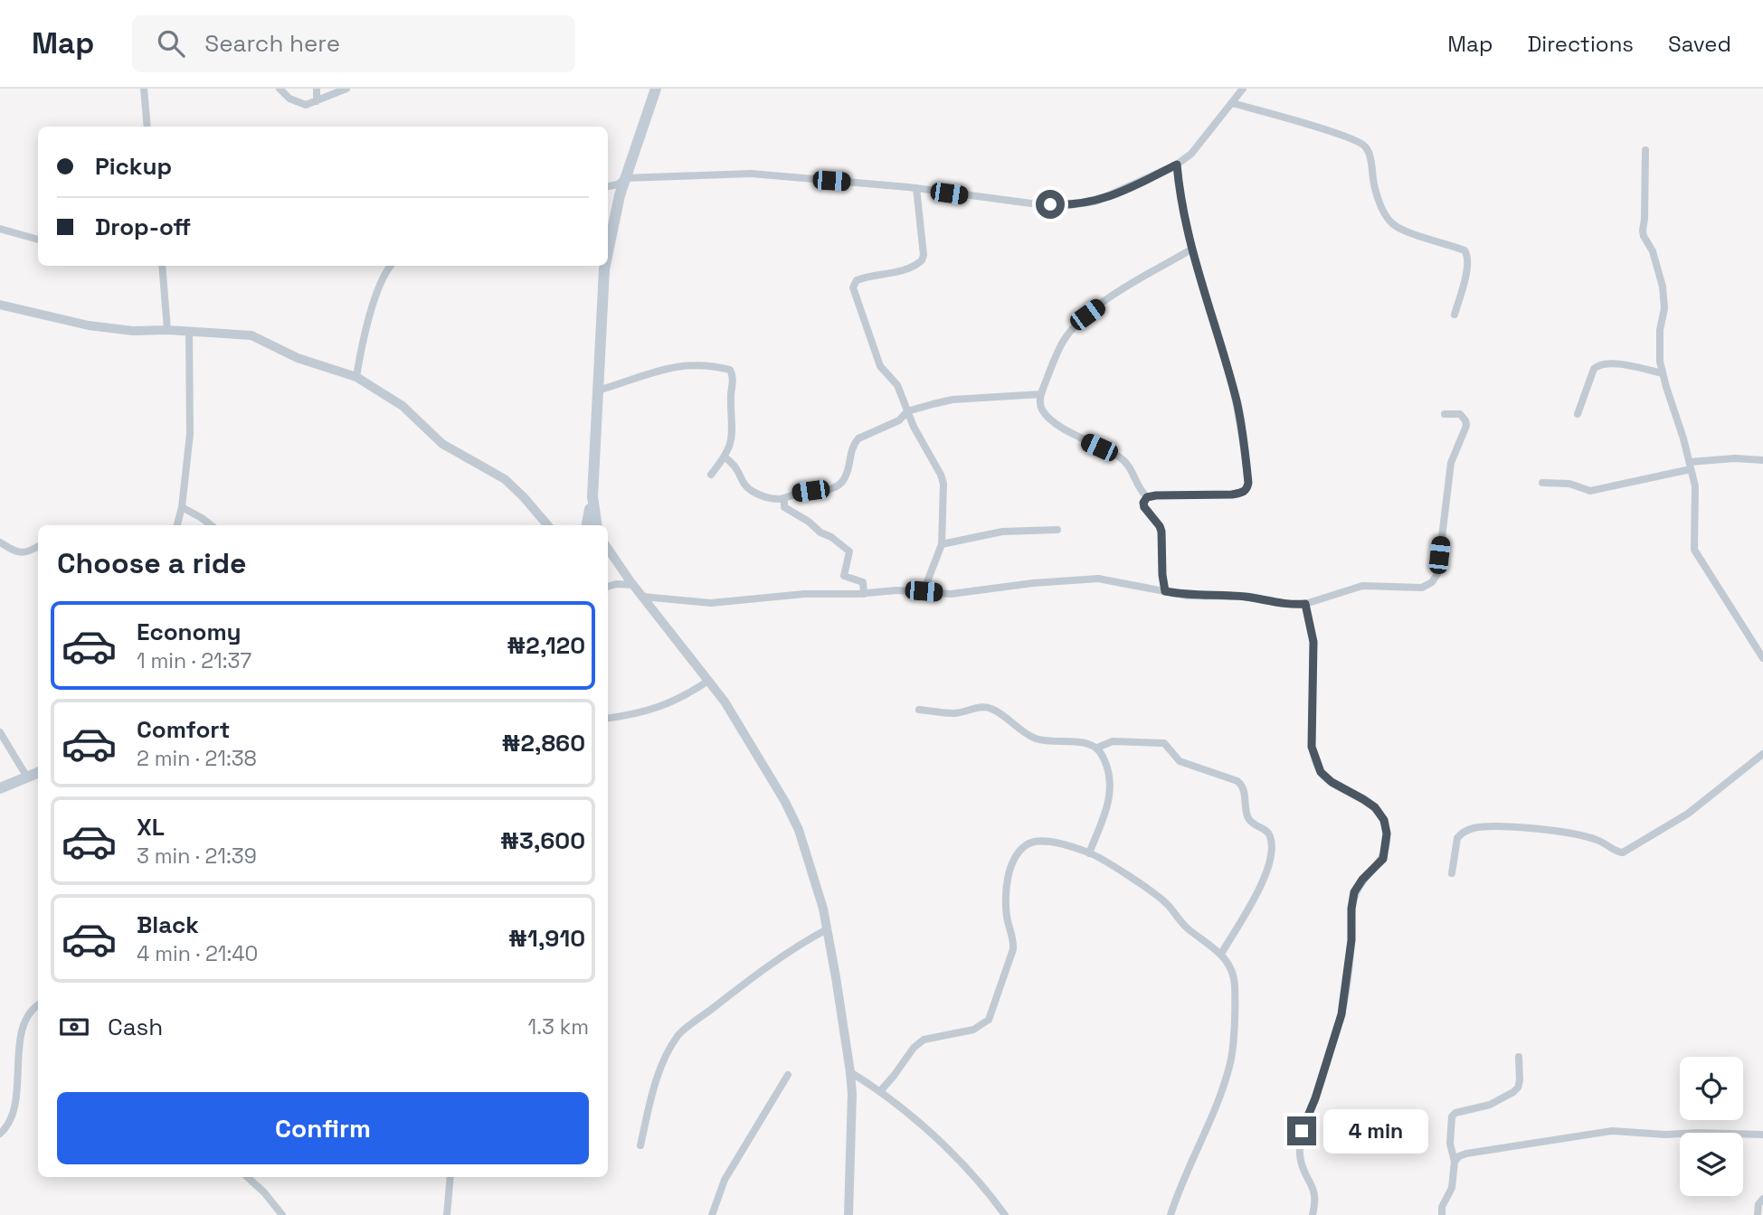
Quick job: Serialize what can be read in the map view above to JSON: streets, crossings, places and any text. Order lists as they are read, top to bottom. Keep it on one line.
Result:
{"page":{"header":"Map","search":"Search here","nav":["Map","Directions","Saved"],"banner":["Pickup","Drop-off"],"heading":"Choose a ride","list":[{"name":"Economy","note":"1 min · 21:37","value":"₦2,120"},{"name":"Comfort","note":"2 min · 21:38","value":"₦2,860"},{"name":"XL","note":"3 min · 21:39","value":"₦3,600"},{"name":"Black","note":"4 min · 21:40","value":"₦1,910"}],"pay":["Cash","1.3 km"],"buttons":"Confirm","bubble":"4 min"}}
